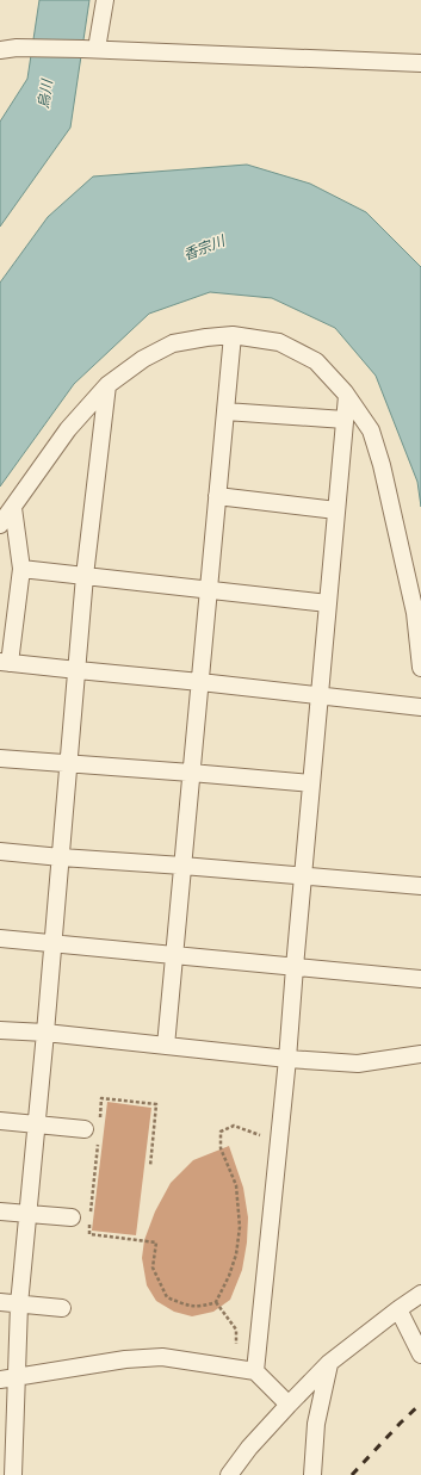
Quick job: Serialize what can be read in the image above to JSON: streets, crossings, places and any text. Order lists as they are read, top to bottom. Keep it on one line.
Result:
{"water":["烏川","香宗川"]}
